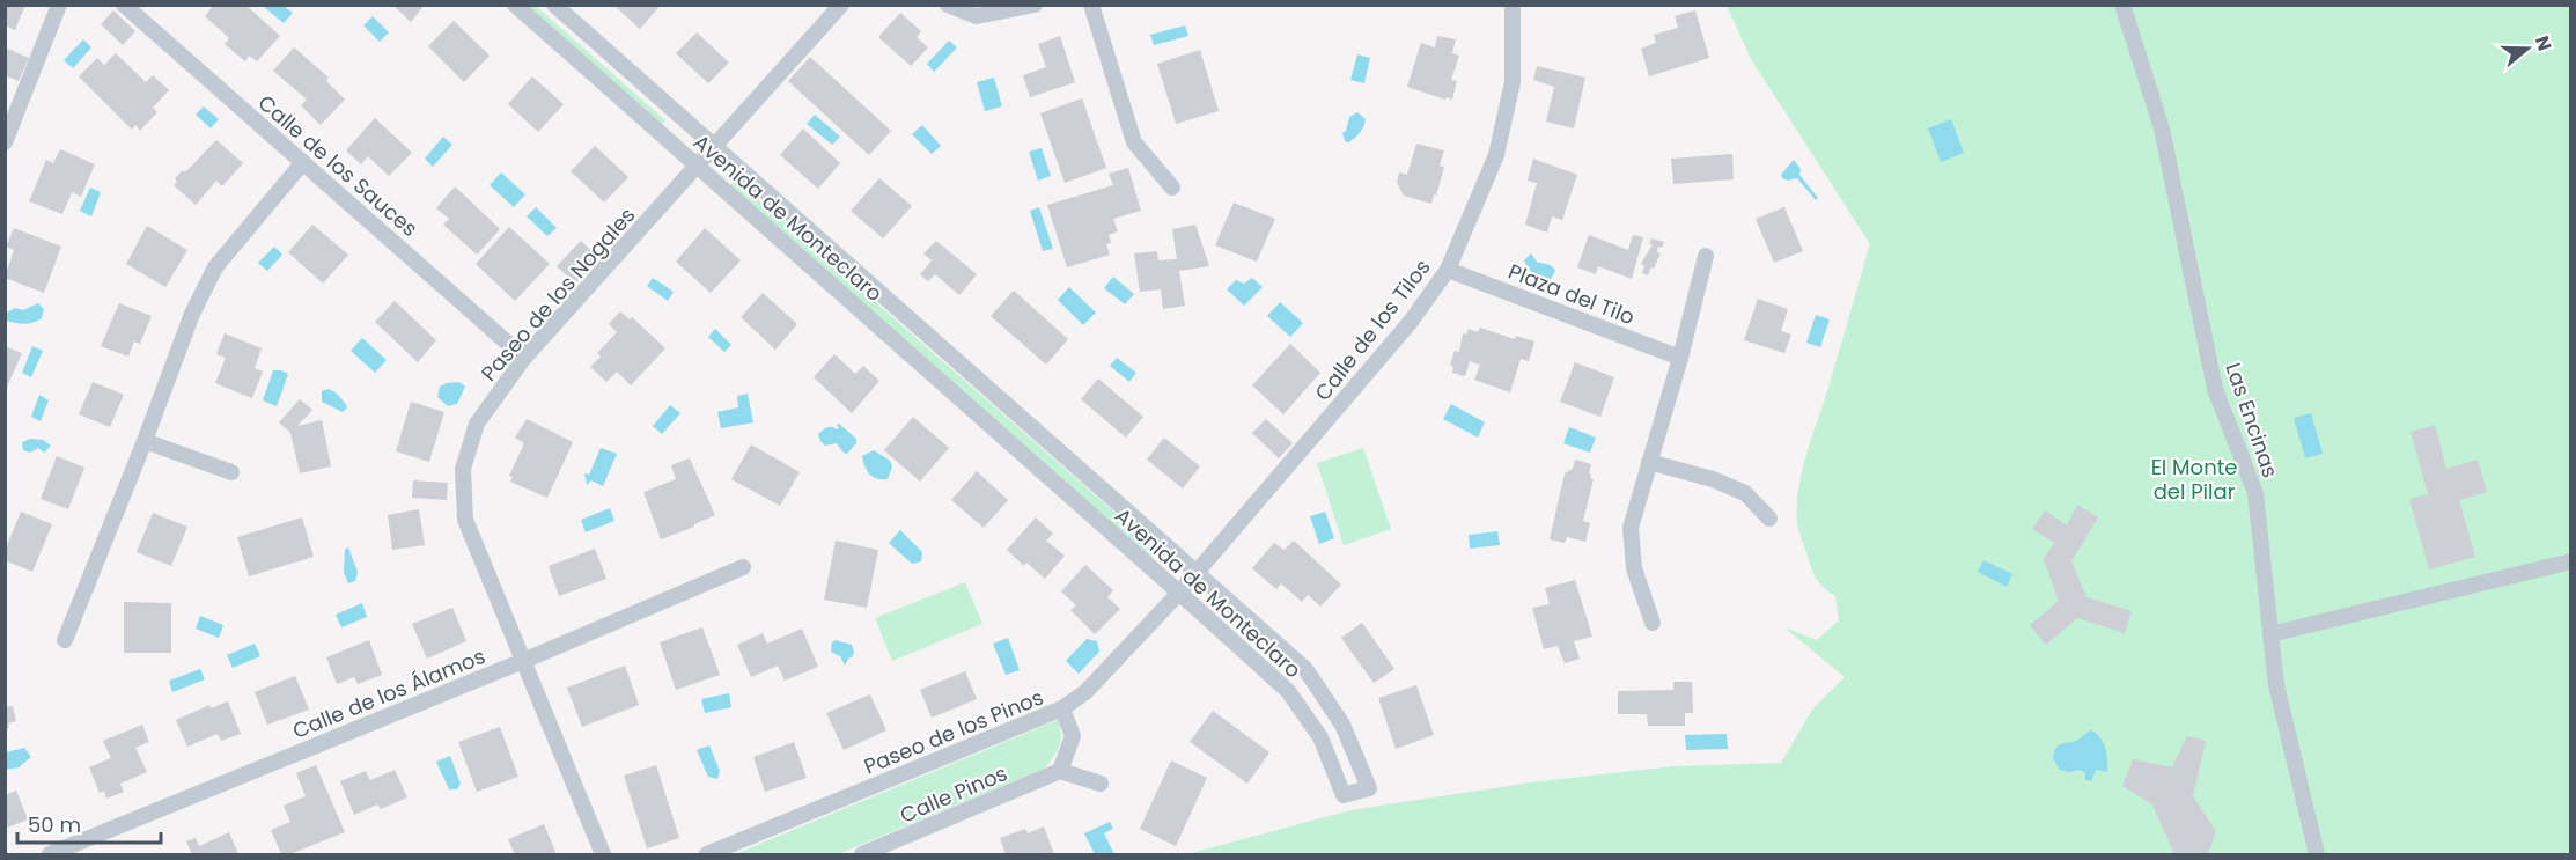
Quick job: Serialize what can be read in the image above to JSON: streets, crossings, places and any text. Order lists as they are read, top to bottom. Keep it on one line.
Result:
{"streets":{"street":["Calle de los Sauces","Avenida de Monteclaro","Paseo de los Nogales","Plaza del Tilo","Calle de los Tilos","Las Encinas","Calle de los Álamos","Paseo de los Pinos","Calle Pinos"]},"crossings":[["Calle de los Sauces","Paseo de los Nogales"],["Avenida de Monteclaro","Paseo de los Nogales"],["Avenida de Monteclaro","Calle de los Tilos"],["Avenida de Monteclaro","Paseo de los Pinos"],["Paseo de los Nogales","Calle de los Álamos"],["Plaza del Tilo","Calle de los Tilos"],["Calle de los Tilos","Paseo de los Pinos"]],"parks":["El Monte del Pilar"],"scale_bar":"50 m","north":"right"}
